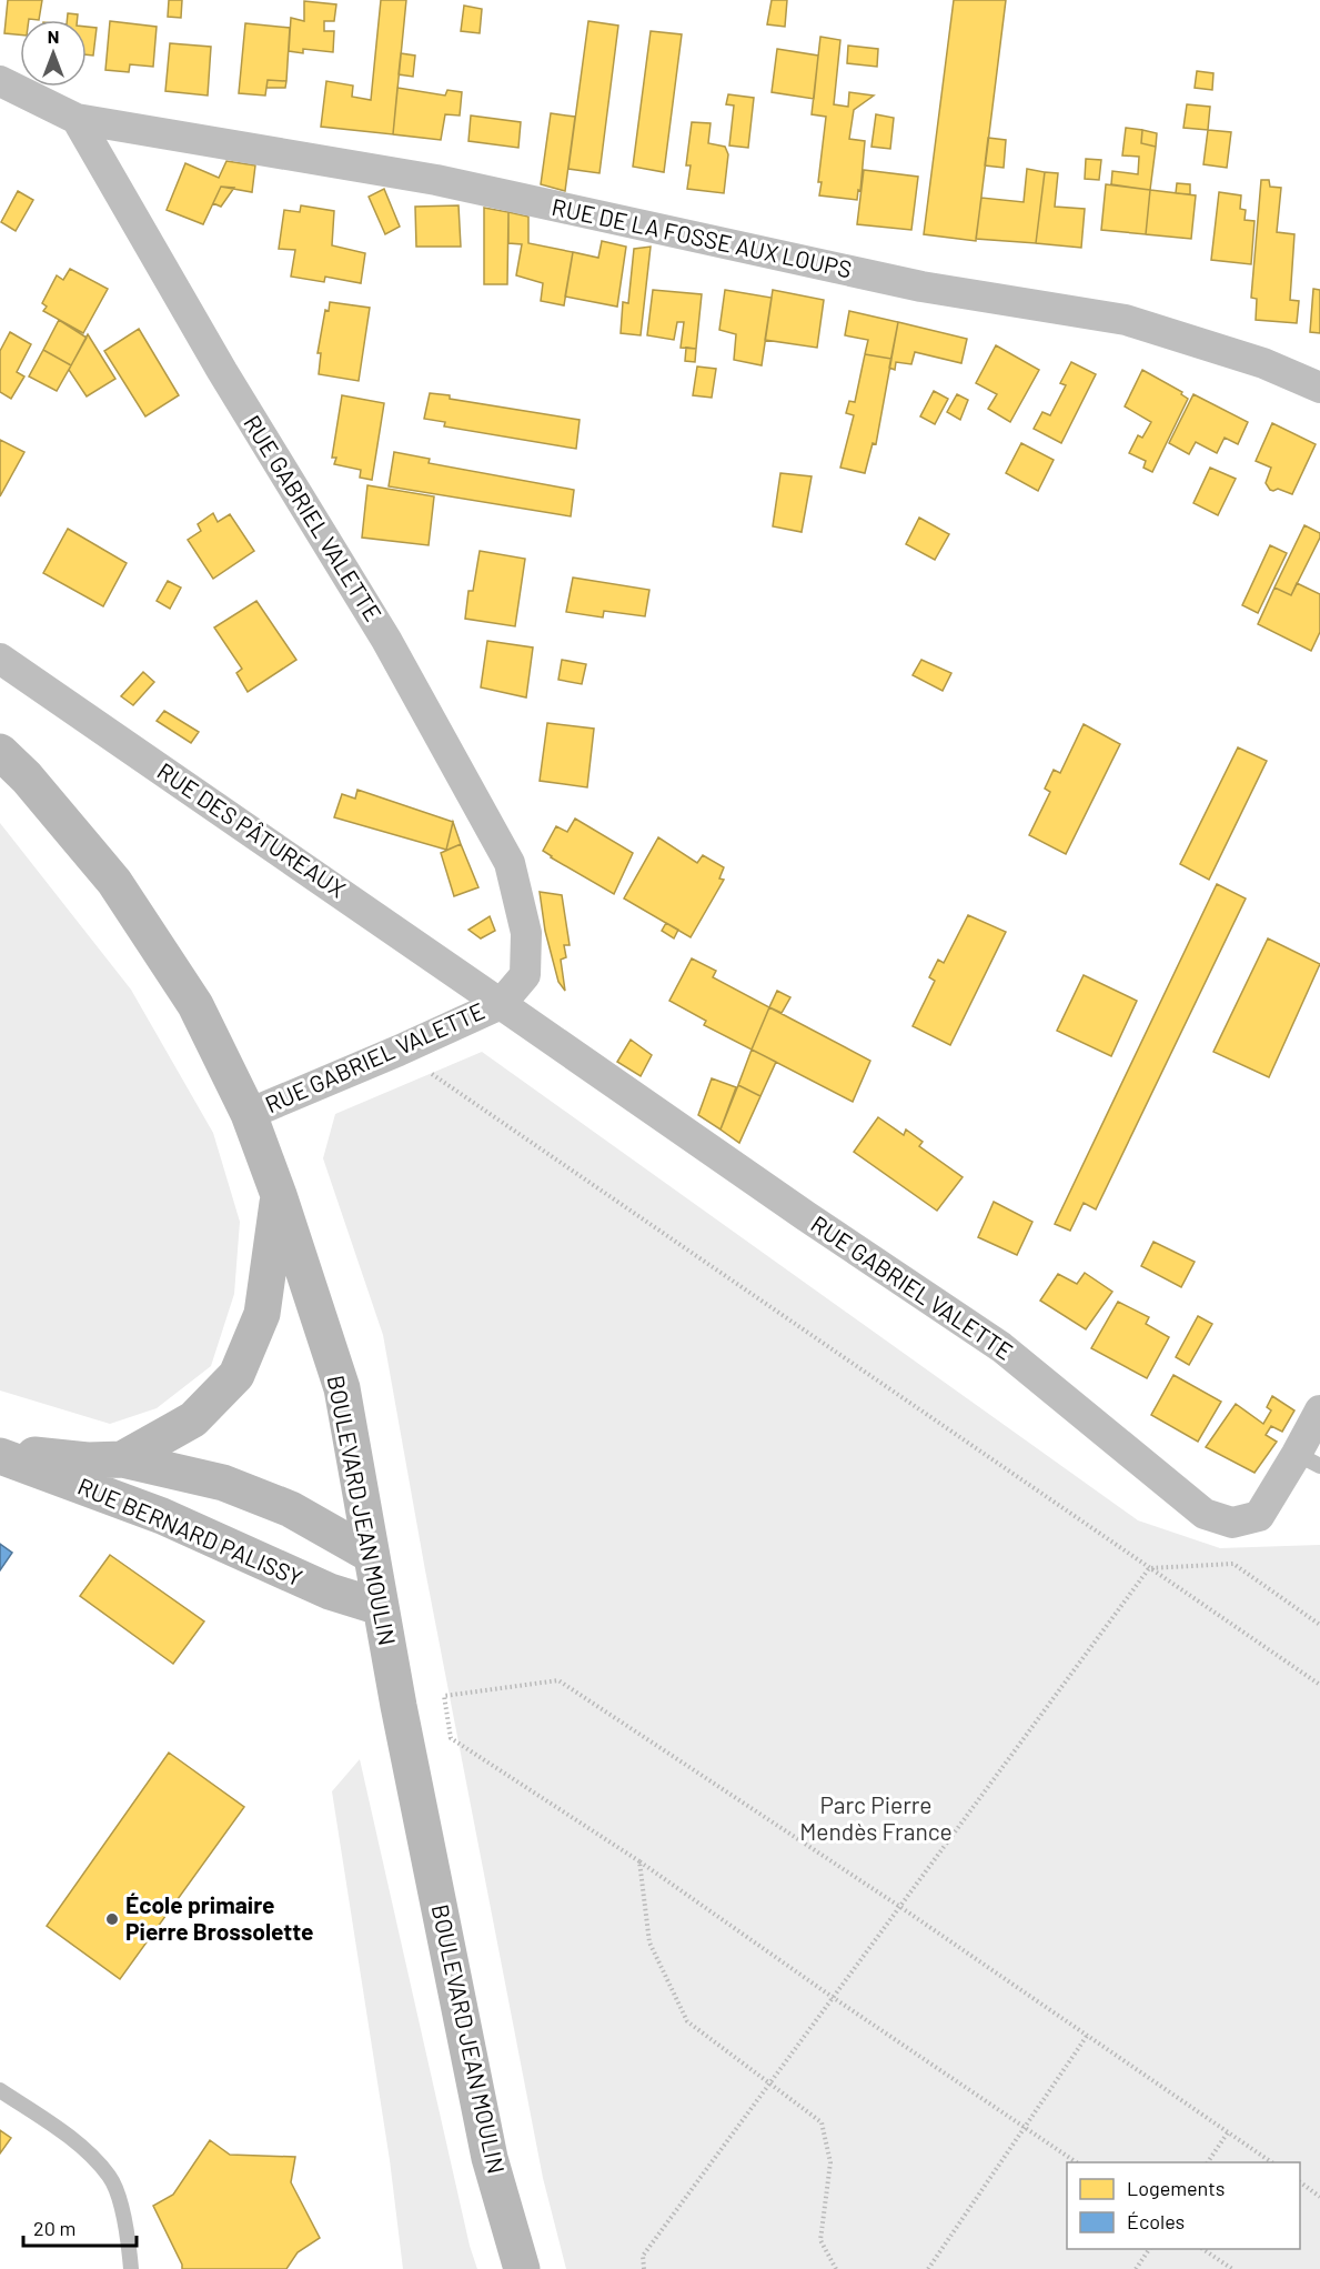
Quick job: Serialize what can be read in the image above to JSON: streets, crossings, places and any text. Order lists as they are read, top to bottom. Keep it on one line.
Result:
{"streets":{"main road":["BOULEVARD JEAN MOULIN","RUE BERNARD PALISSY"],"street":["RUE DE LA FOSSE AUX LOUPS","RUE GABRIEL VALETTE","RUE DES PÂTUREAUX"]},"crossings":[["RUE DE LA FOSSE AUX LOUPS","RUE GABRIEL VALETTE"],["RUE GABRIEL VALETTE","RUE DES PÂTUREAUX"],["RUE GABRIEL VALETTE","BOULEVARD JEAN MOULIN"],["BOULEVARD JEAN MOULIN","RUE BERNARD PALISSY"]],"parks":["Parc Pierre Mendès France"],"places":["École primaire Pierre Brossolette"],"legend":["Logements","Écoles"],"scale_bar":"20 m","north":"top"}
